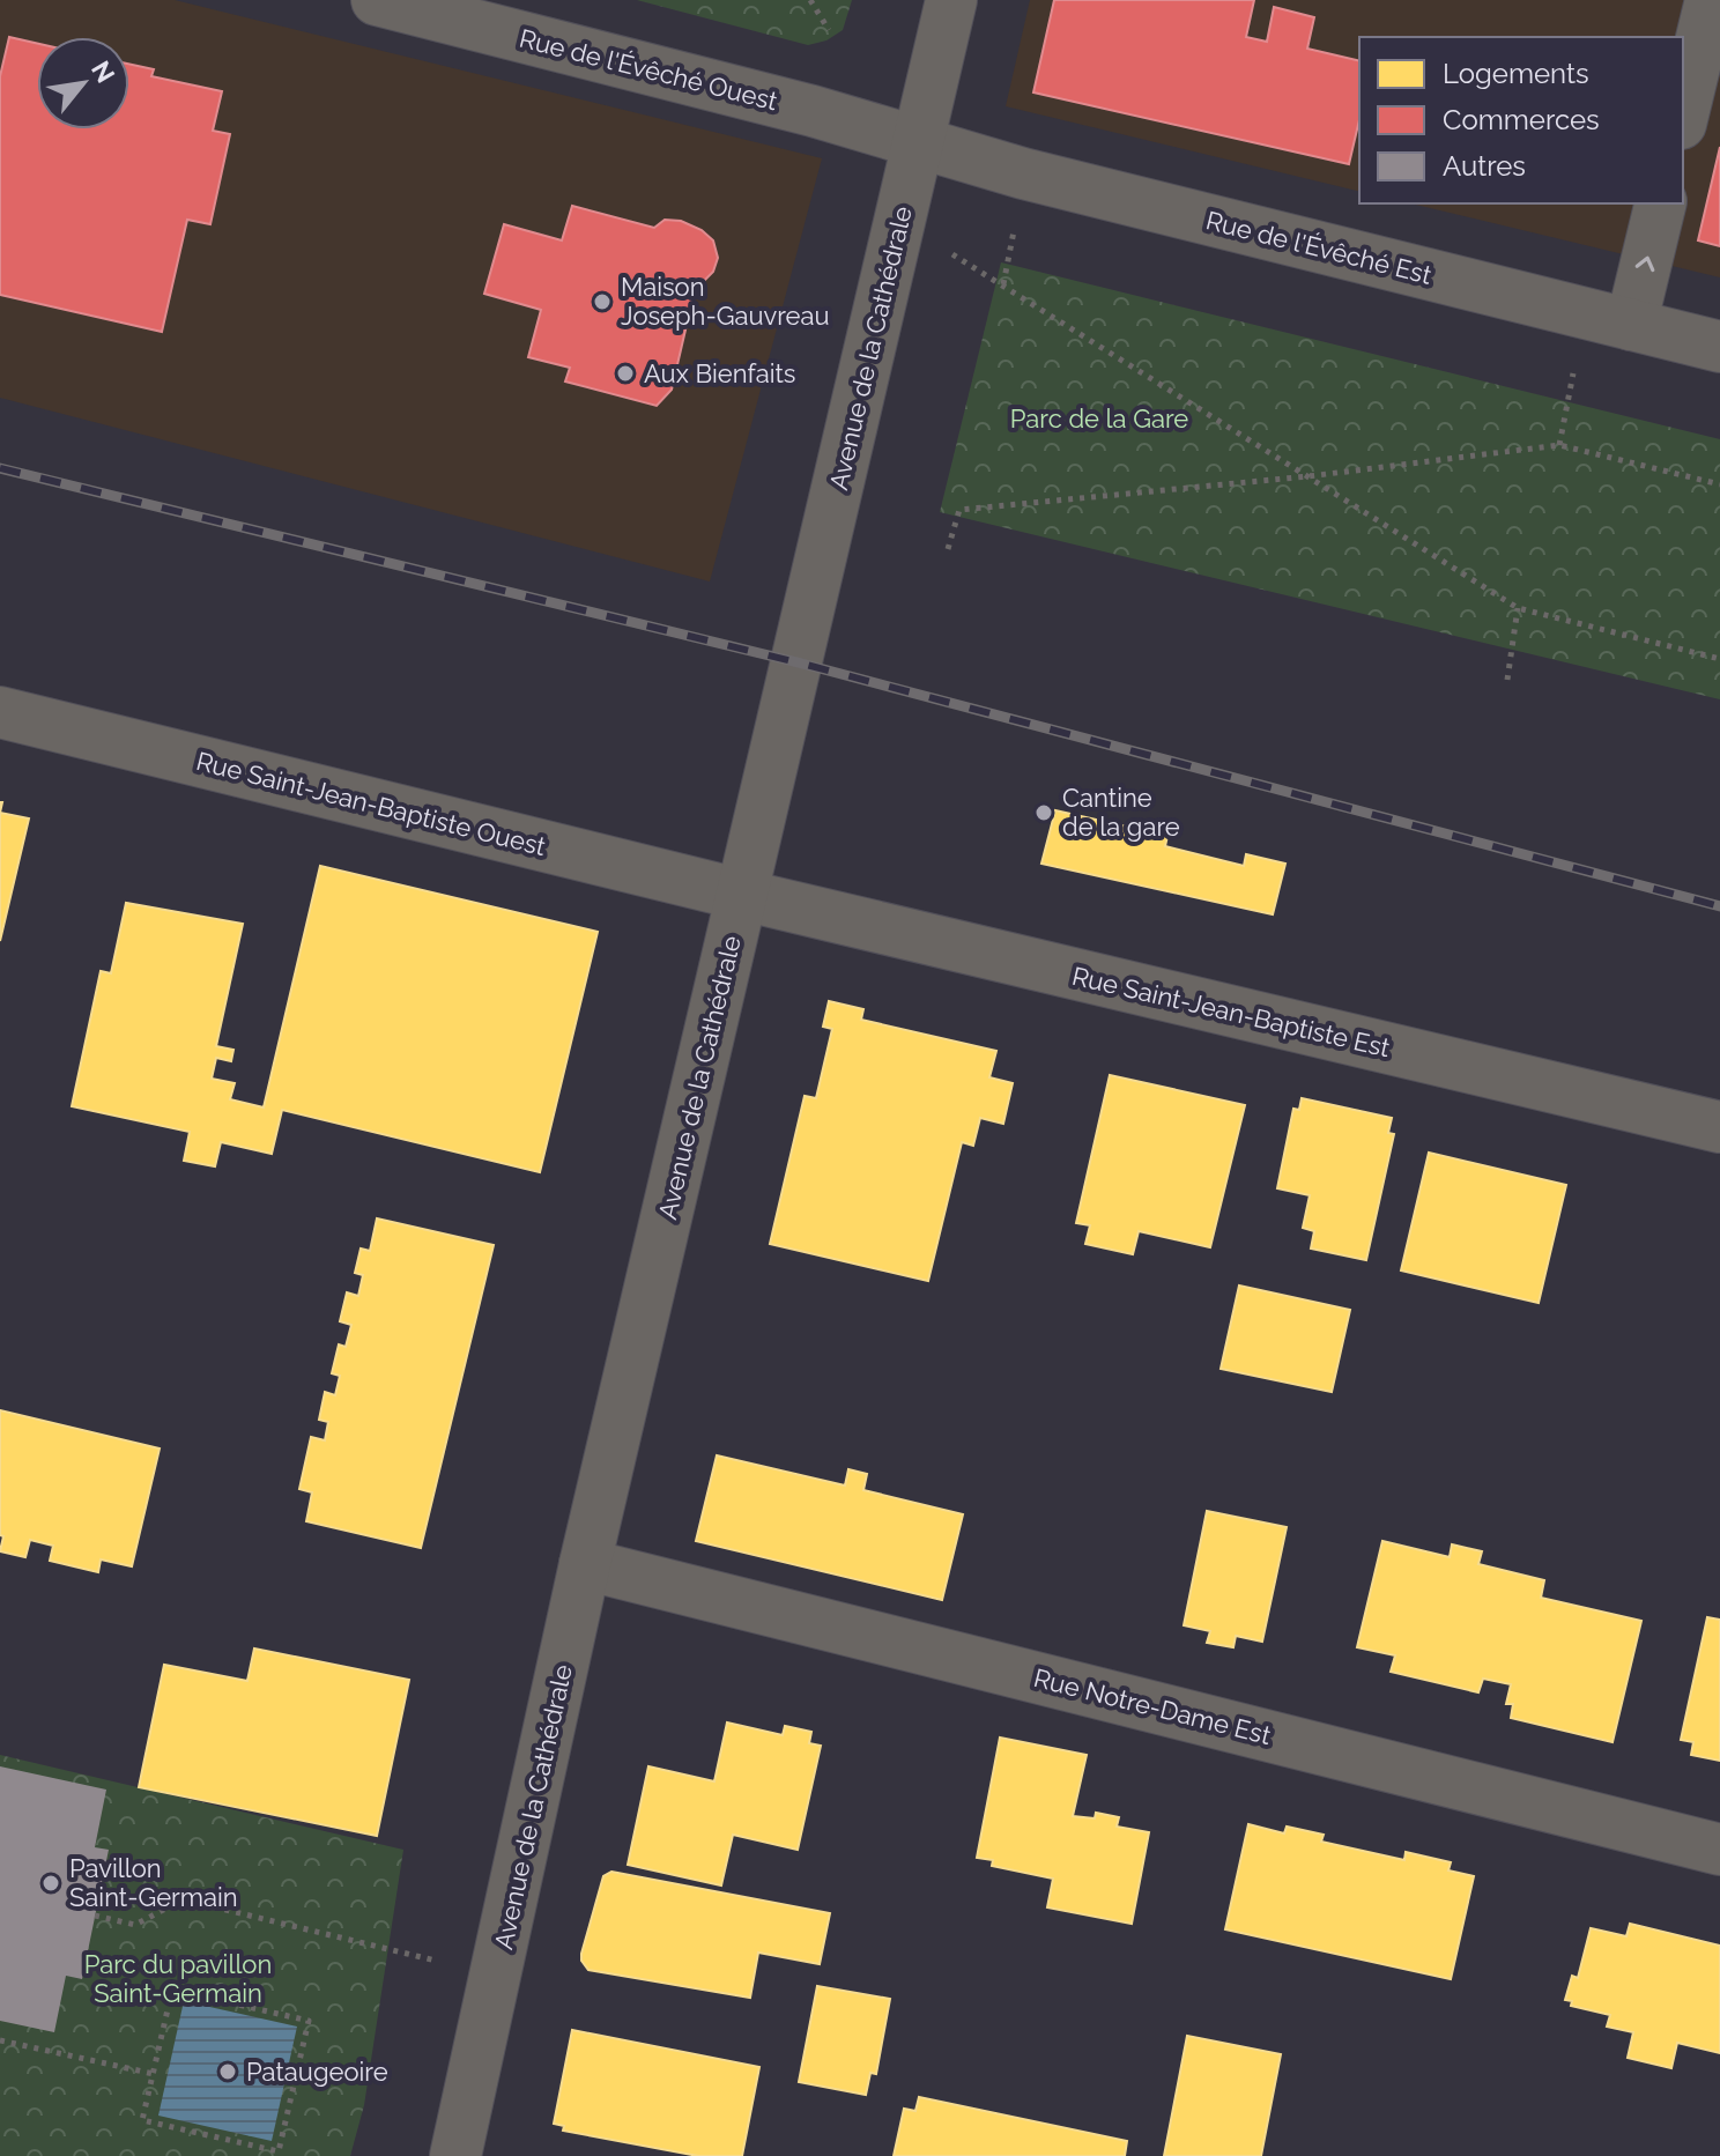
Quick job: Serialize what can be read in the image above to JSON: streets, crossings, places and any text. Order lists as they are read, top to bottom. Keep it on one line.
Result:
{"streets":{"street":["Rue de l'Évêché Ouest","Rue de l'Évêché Est","Avenue de la Cathédrale","Rue Saint-Jean-Baptiste Ouest","Rue Saint-Jean-Baptiste Est","Rue Notre-Dame Est"]},"crossings":[["Rue de l'Évêché Ouest","Rue de l'Évêché Est"],["Rue de l'Évêché Ouest","Avenue de la Cathédrale"],["Rue de l'Évêché Est","Avenue de la Cathédrale"],["Avenue de la Cathédrale","Rue Saint-Jean-Baptiste Ouest"],["Avenue de la Cathédrale","Rue Saint-Jean-Baptiste Est"],["Avenue de la Cathédrale","Rue Notre-Dame Est"],["Rue Saint-Jean-Baptiste Ouest","Rue Saint-Jean-Baptiste Est"]],"parks":["Parc de la Gare","Parc du pavillon Saint-Germain"],"places":["Maison Joseph-Gauvreau","Aux Bienfaits","Cantine de la gare","Pavillon Saint-Germain","Pataugeoire"],"legend":["Logements","Commerces","Autres"],"north":"top right"}
